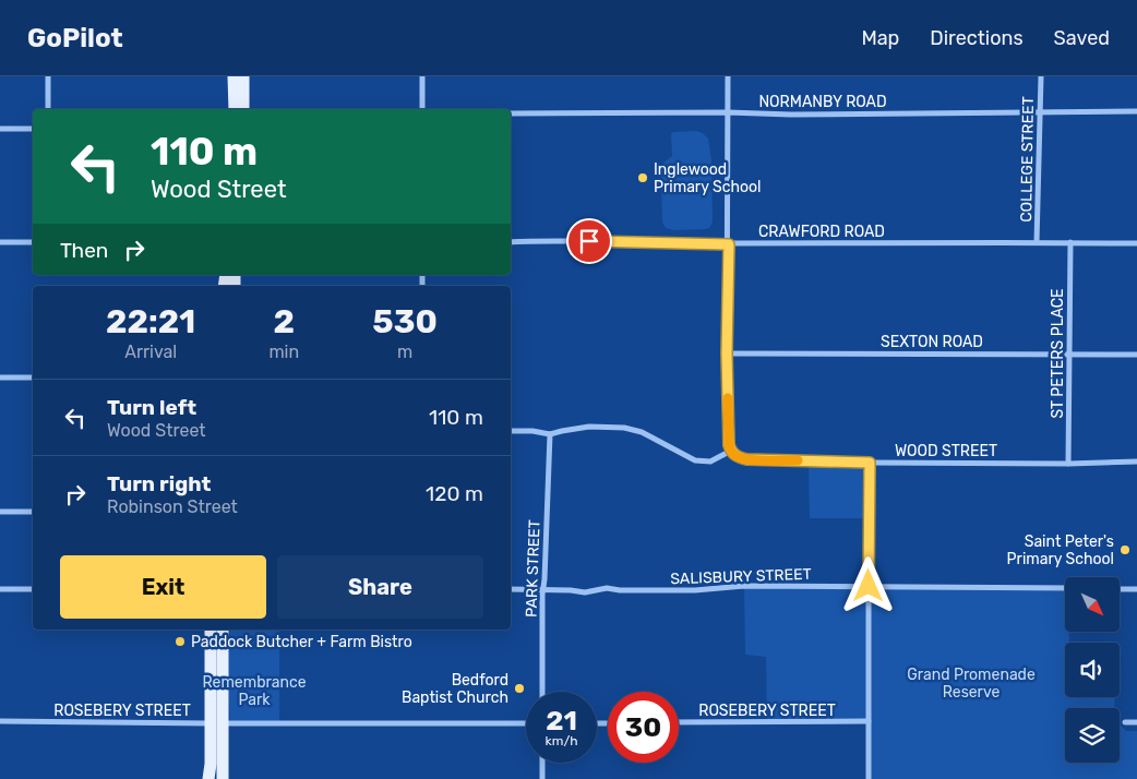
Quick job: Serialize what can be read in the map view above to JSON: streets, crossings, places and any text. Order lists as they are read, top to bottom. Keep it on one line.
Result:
{"streets":{"street":["NORMANBY ROAD","COLLEGE STREET","CRAWFORD ROAD","SEXTON ROAD","ST PETERS PLACE","WOOD STREET","PARK STREET","SALISBURY STREET","ROSEBERY STREET"]},"crossings":[["NORMANBY ROAD","COLLEGE STREET"],["COLLEGE STREET","CRAWFORD ROAD"],["CRAWFORD ROAD","ST PETERS PLACE"],["SEXTON ROAD","ST PETERS PLACE"],["ST PETERS PLACE","WOOD STREET"],["PARK STREET","SALISBURY STREET"]],"parks":["Grand Promenade Reserve","Remembrance Park"],"places":["Inglewood Primary School","Saint Peter's Primary School","Paddock Butcher + Farm Bistro","Bedford Baptist Church"],"north":"bottom right","page":{"header":"GoPilot","nav":["Map","Directions","Saved"],"turn":["110 m","Wood Street"],"then":"Then","eta":["22:21","Arrival","2","min","530","m"],"list":[{"name":"Turn left","note":"Wood Street","value":"110 m"},{"name":"Turn right","note":"Robinson Street","value":"120 m"}],"buttons":["Exit","Share"],"speed":"21 km/h","limit":"30"}}
